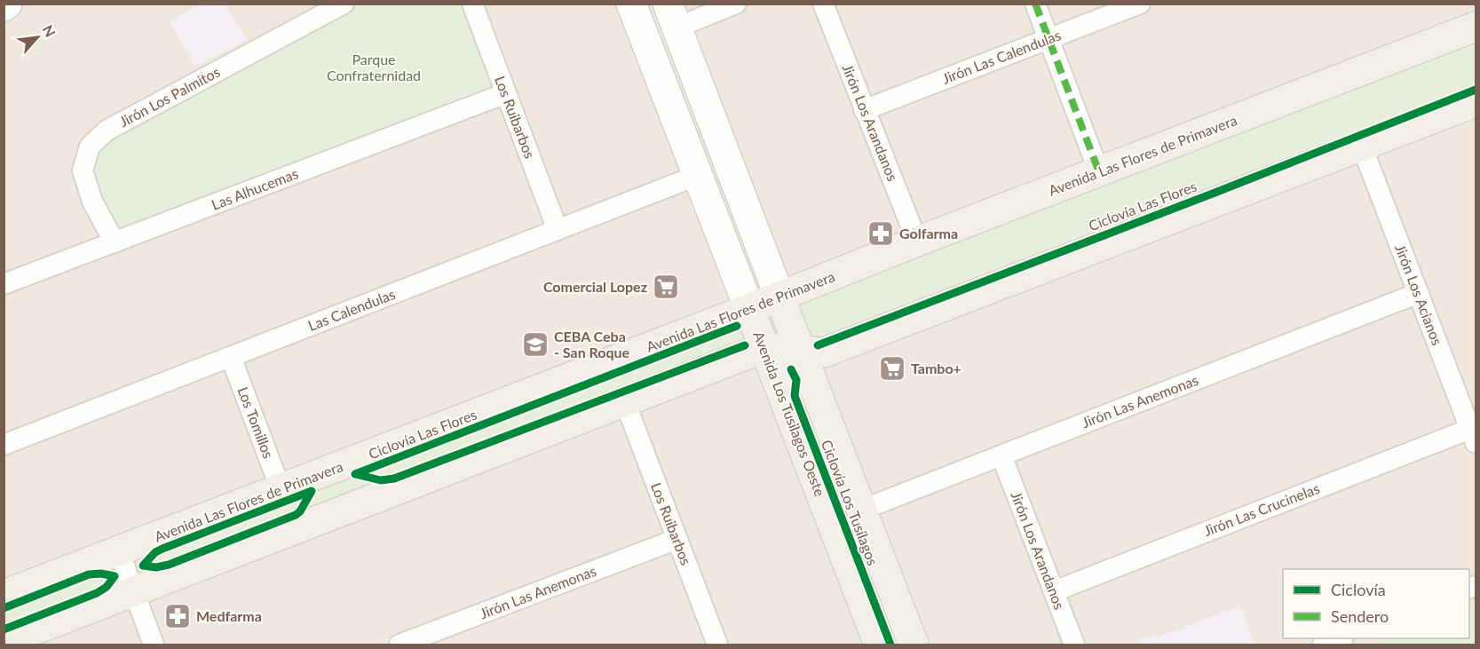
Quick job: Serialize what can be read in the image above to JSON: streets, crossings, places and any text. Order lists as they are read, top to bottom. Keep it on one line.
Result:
{"streets":{"main road":["Avenida Las Flores de Primavera","Avenida Los Tusilagos Oeste"],"street":["Jirón Las Calendulas","Jirón Los Palmitos","Los Ruibarbos","Jirón Los Arandanos","Las Alhucemas","Jirón Los Acianos","Las Calendulas","Jirón Las Anemonas","Los Tomillos","Jirón Las Crucinelas"],"cycle path":["Ciclovía Las Flores","Ciclovía Los Tusílagos"]},"crossings":[["Jirón Las Calendulas","Jirón Los Arandanos"],["Jirón Los Palmitos","Las Alhucemas"],["Los Ruibarbos","Las Alhucemas"],["Los Ruibarbos","Las Calendulas"],["Los Ruibarbos","Jirón Las Anemonas"],["Jirón Los Arandanos","Avenida Las Flores de Primavera"],["Jirón Los Arandanos","Jirón Las Anemonas"],["Jirón Los Arandanos","Jirón Las Crucinelas"],["Avenida Las Flores de Primavera","Avenida Los Tusilagos Oeste"],["Avenida Las Flores de Primavera","Los Tomillos"],["Jirón Los Acianos","Jirón Las Anemonas"],["Jirón Los Acianos","Jirón Las Crucinelas"],["Las Calendulas","Avenida Los Tusilagos Oeste"],["Las Calendulas","Los Tomillos"]],"parks":["Parque Confraternidad"],"places":{"pharmacy":["Golfarma","Medfarma"],"supermarket":["Comercial Lopez","Tambo+"],"school or university":["CEBA Ceba - San Roque"]},"legend":["Ciclovía","Sendero"],"north":"top right"}
